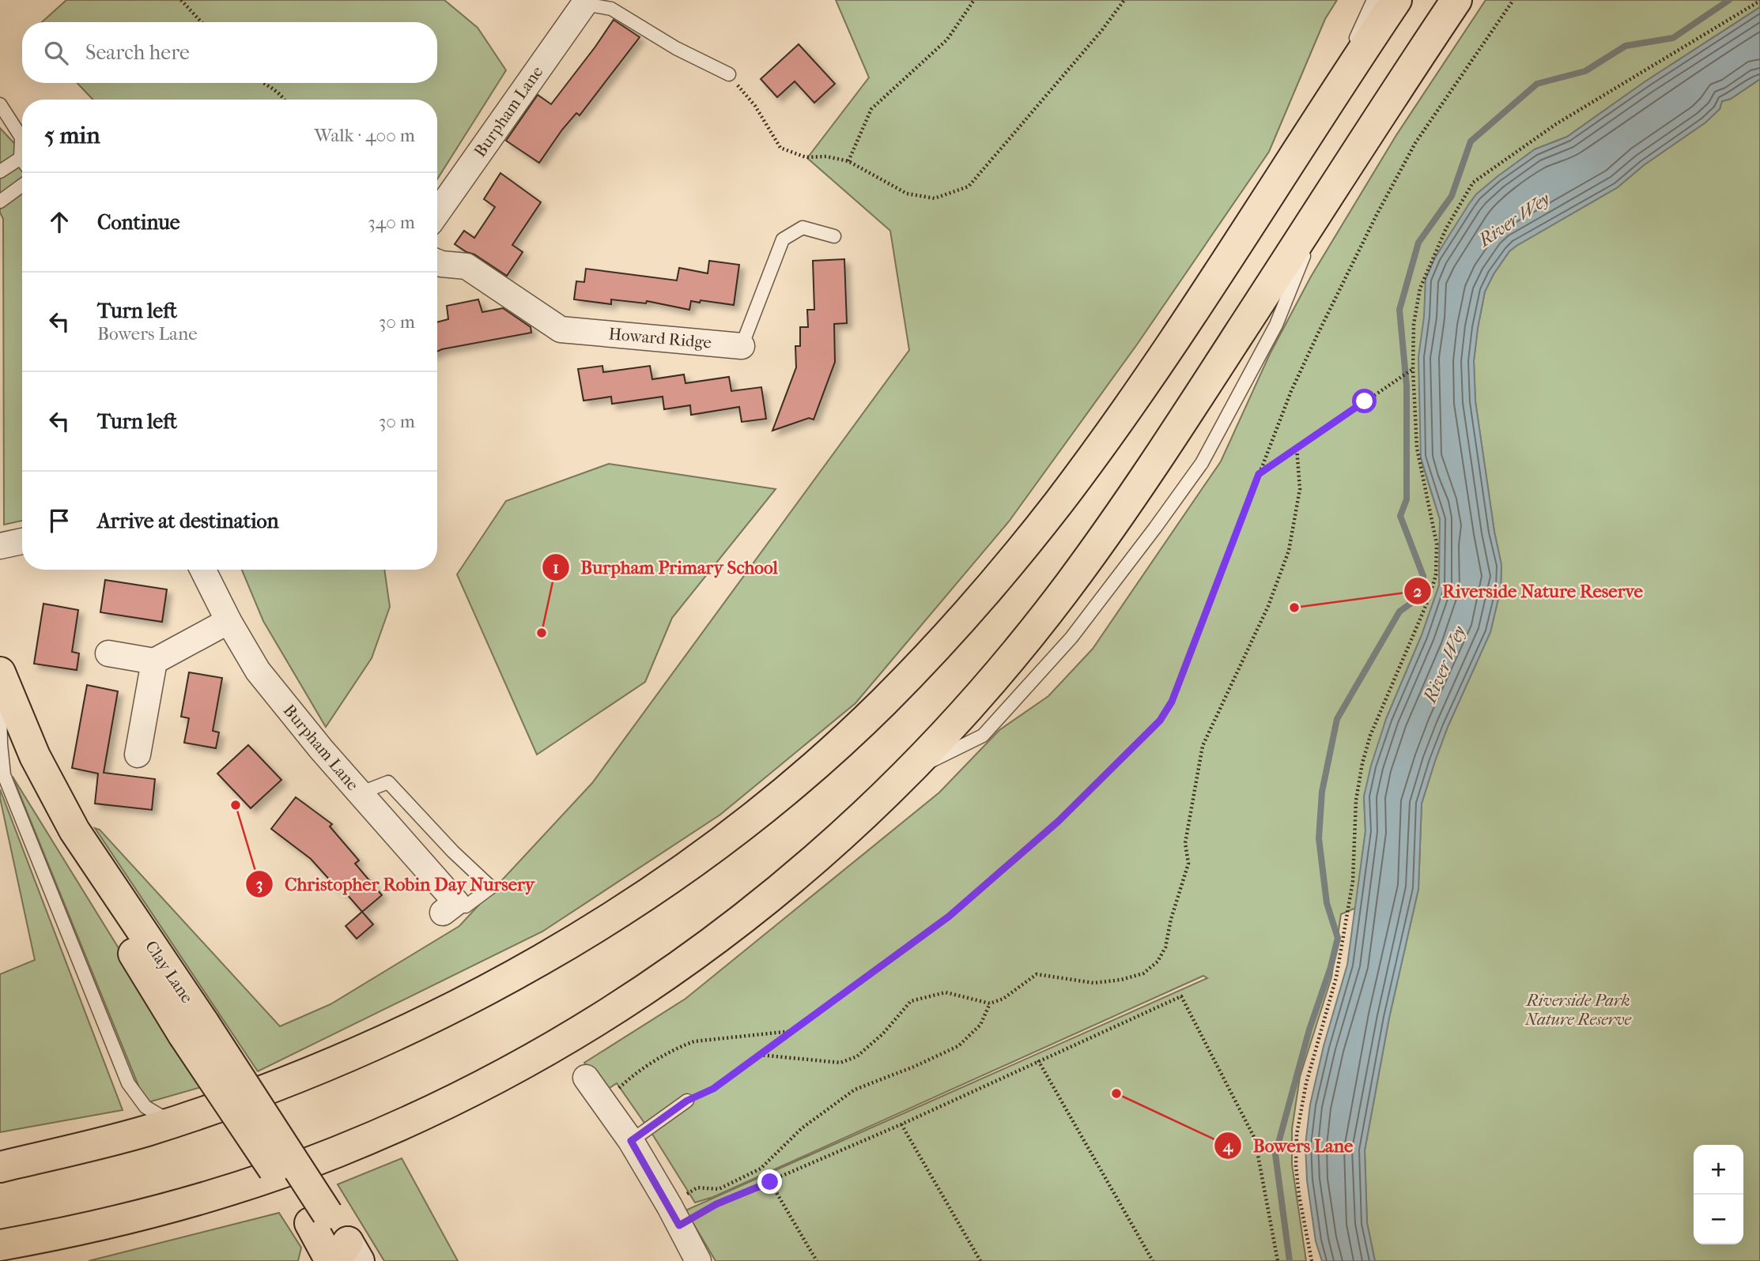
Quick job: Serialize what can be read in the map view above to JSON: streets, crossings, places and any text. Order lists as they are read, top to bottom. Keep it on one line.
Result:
{"streets":{"main road":["Clay Lane"],"street":["Burpham Lane","Howard Ridge"]},"water":["River Wey"],"parks":["Riverside Park Nature Reserve"],"places":["Riverside Nature Reserve","Burpham Primary School","Christopher Robin Day Nursery","Bowers Lane"],"page":{"search":"Search here","heading":["5 min","Walk · 400 m"],"list":[["Continue","340 m"],["Turn left","Bowers Lane","30 m"],["Turn left","30 m"],"Arrive at destination"],"map_buttons":["+","−"]}}
